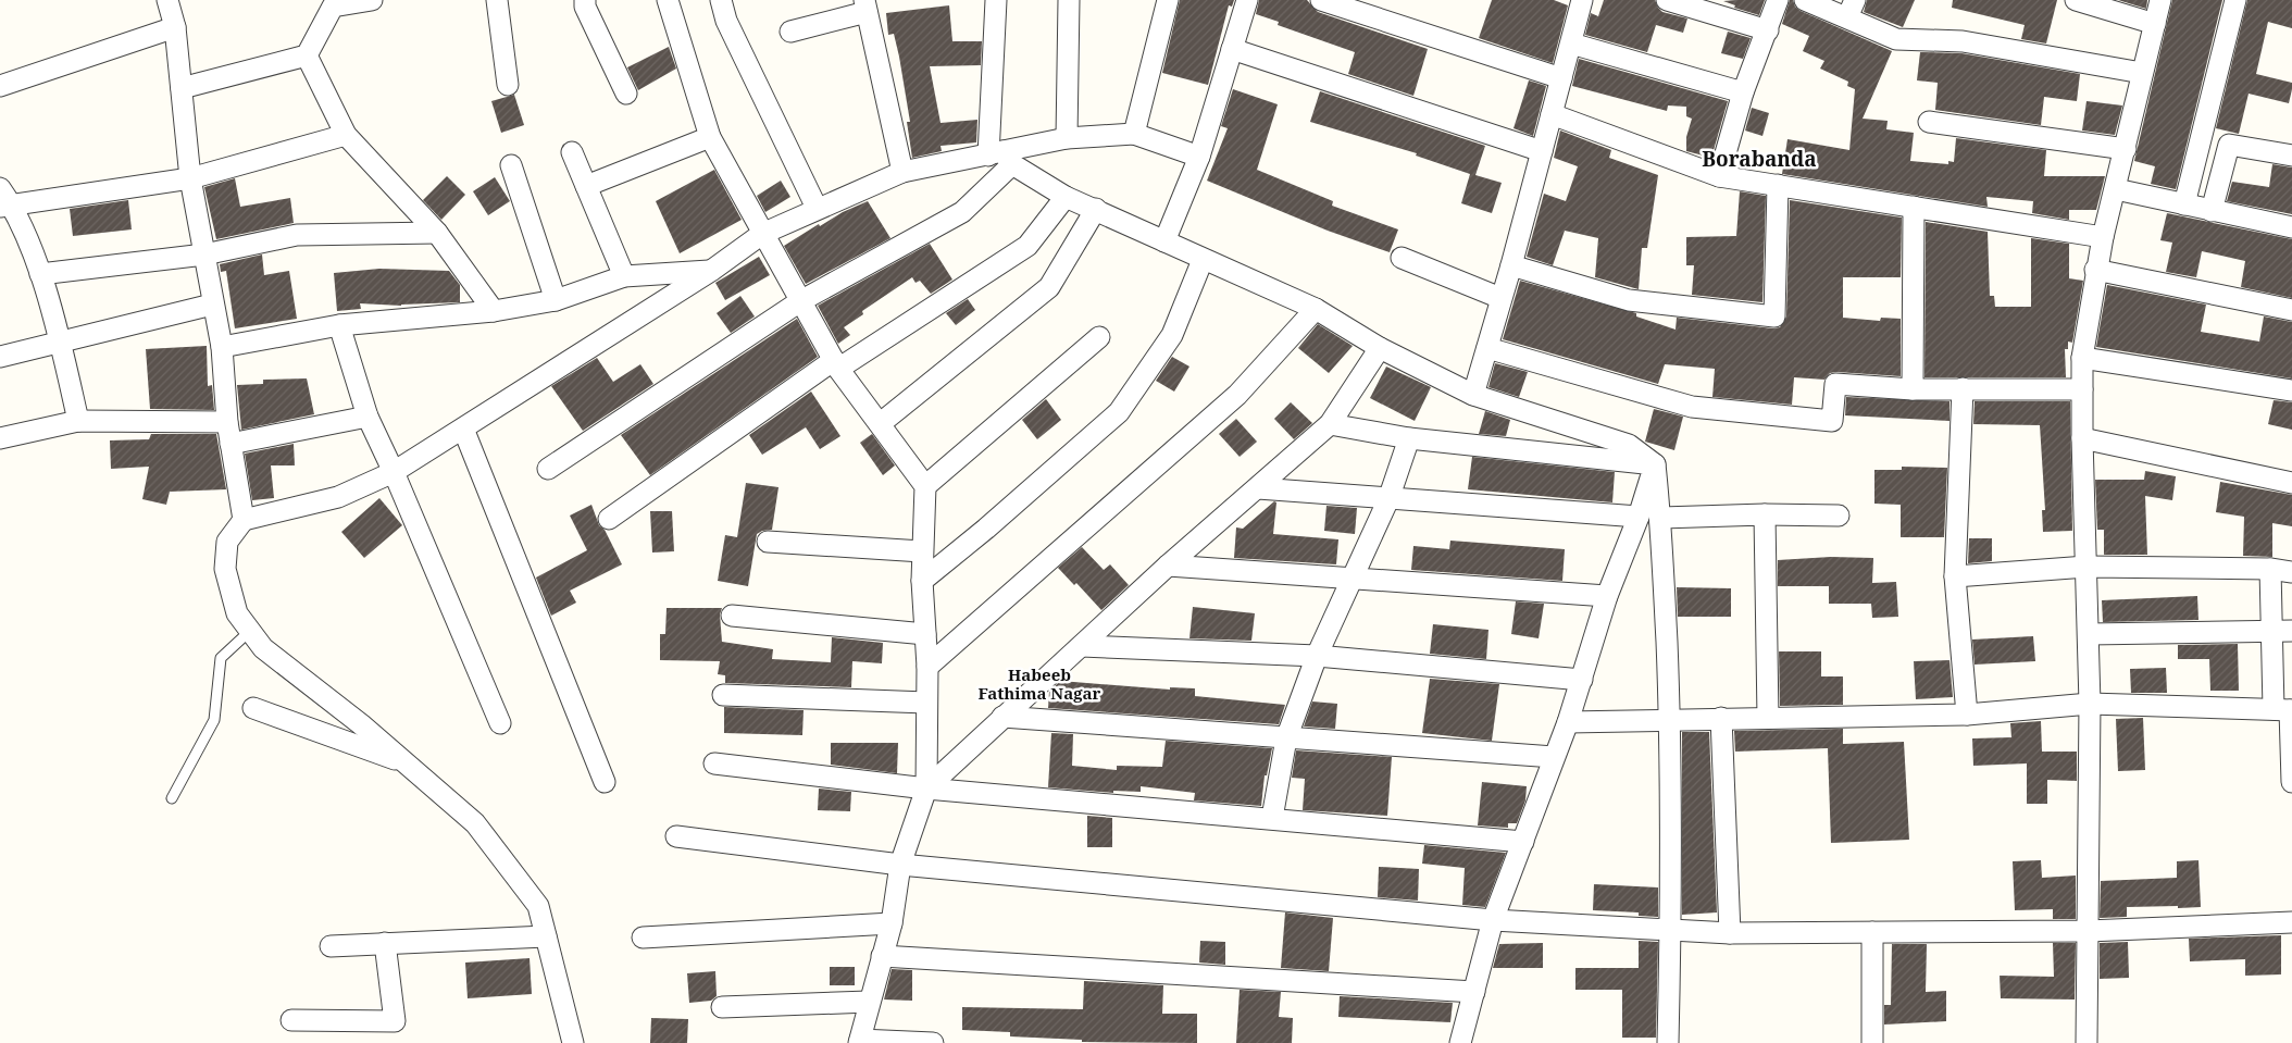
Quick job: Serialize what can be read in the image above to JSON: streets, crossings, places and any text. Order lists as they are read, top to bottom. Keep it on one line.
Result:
{"districts":["Borabanda","Habeeb Fathima Nagar"]}
